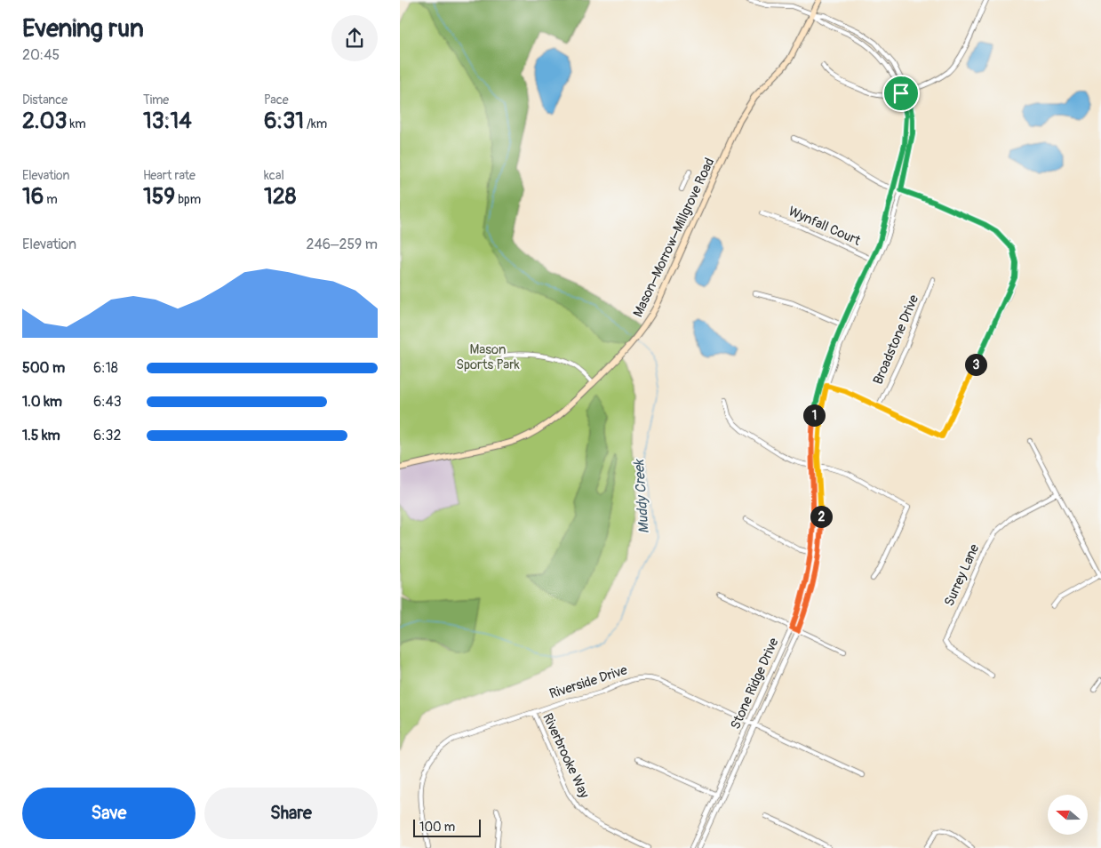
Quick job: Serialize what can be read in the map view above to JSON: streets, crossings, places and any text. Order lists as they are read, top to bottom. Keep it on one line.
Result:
{"streets":{"street":["Wynfall Court","Mason–Morrow–Millgrove Road","Broadstone Drive","Surrey Lane","Riverside Drive","Stone Ridge Drive","Riverbrooke Way"]},"crossings":[["Wynfall Court","Stone Ridge Drive"],["Mason–Morrow–Millgrove Road","Stone Ridge Drive"],["Riverside Drive","Stone Ridge Drive"],["Riverside Drive","Riverbrooke Way"]],"water":["Muddy Creek"],"parks":["Mason Sports Park"],"scale_bar":"100 m","north":"left","page":{"heading":["Evening run","20:45"],"stats":[["Distance","2.03 km"],["Time","13:14"],["Pace","6:31 /km"],["Elevation","16 m"],["Heart rate","159 bpm"],["kcal","128"]],"chart":["Elevation","246–259 m"],"list":[{"name":"500 m","note":"6:18"},{"name":"1.0 km","note":"6:43"},{"name":"1.5 km","note":"6:32"}],"pins":["3","1","2"],"buttons":["Save","Share"],"scale":"100 m"}}
